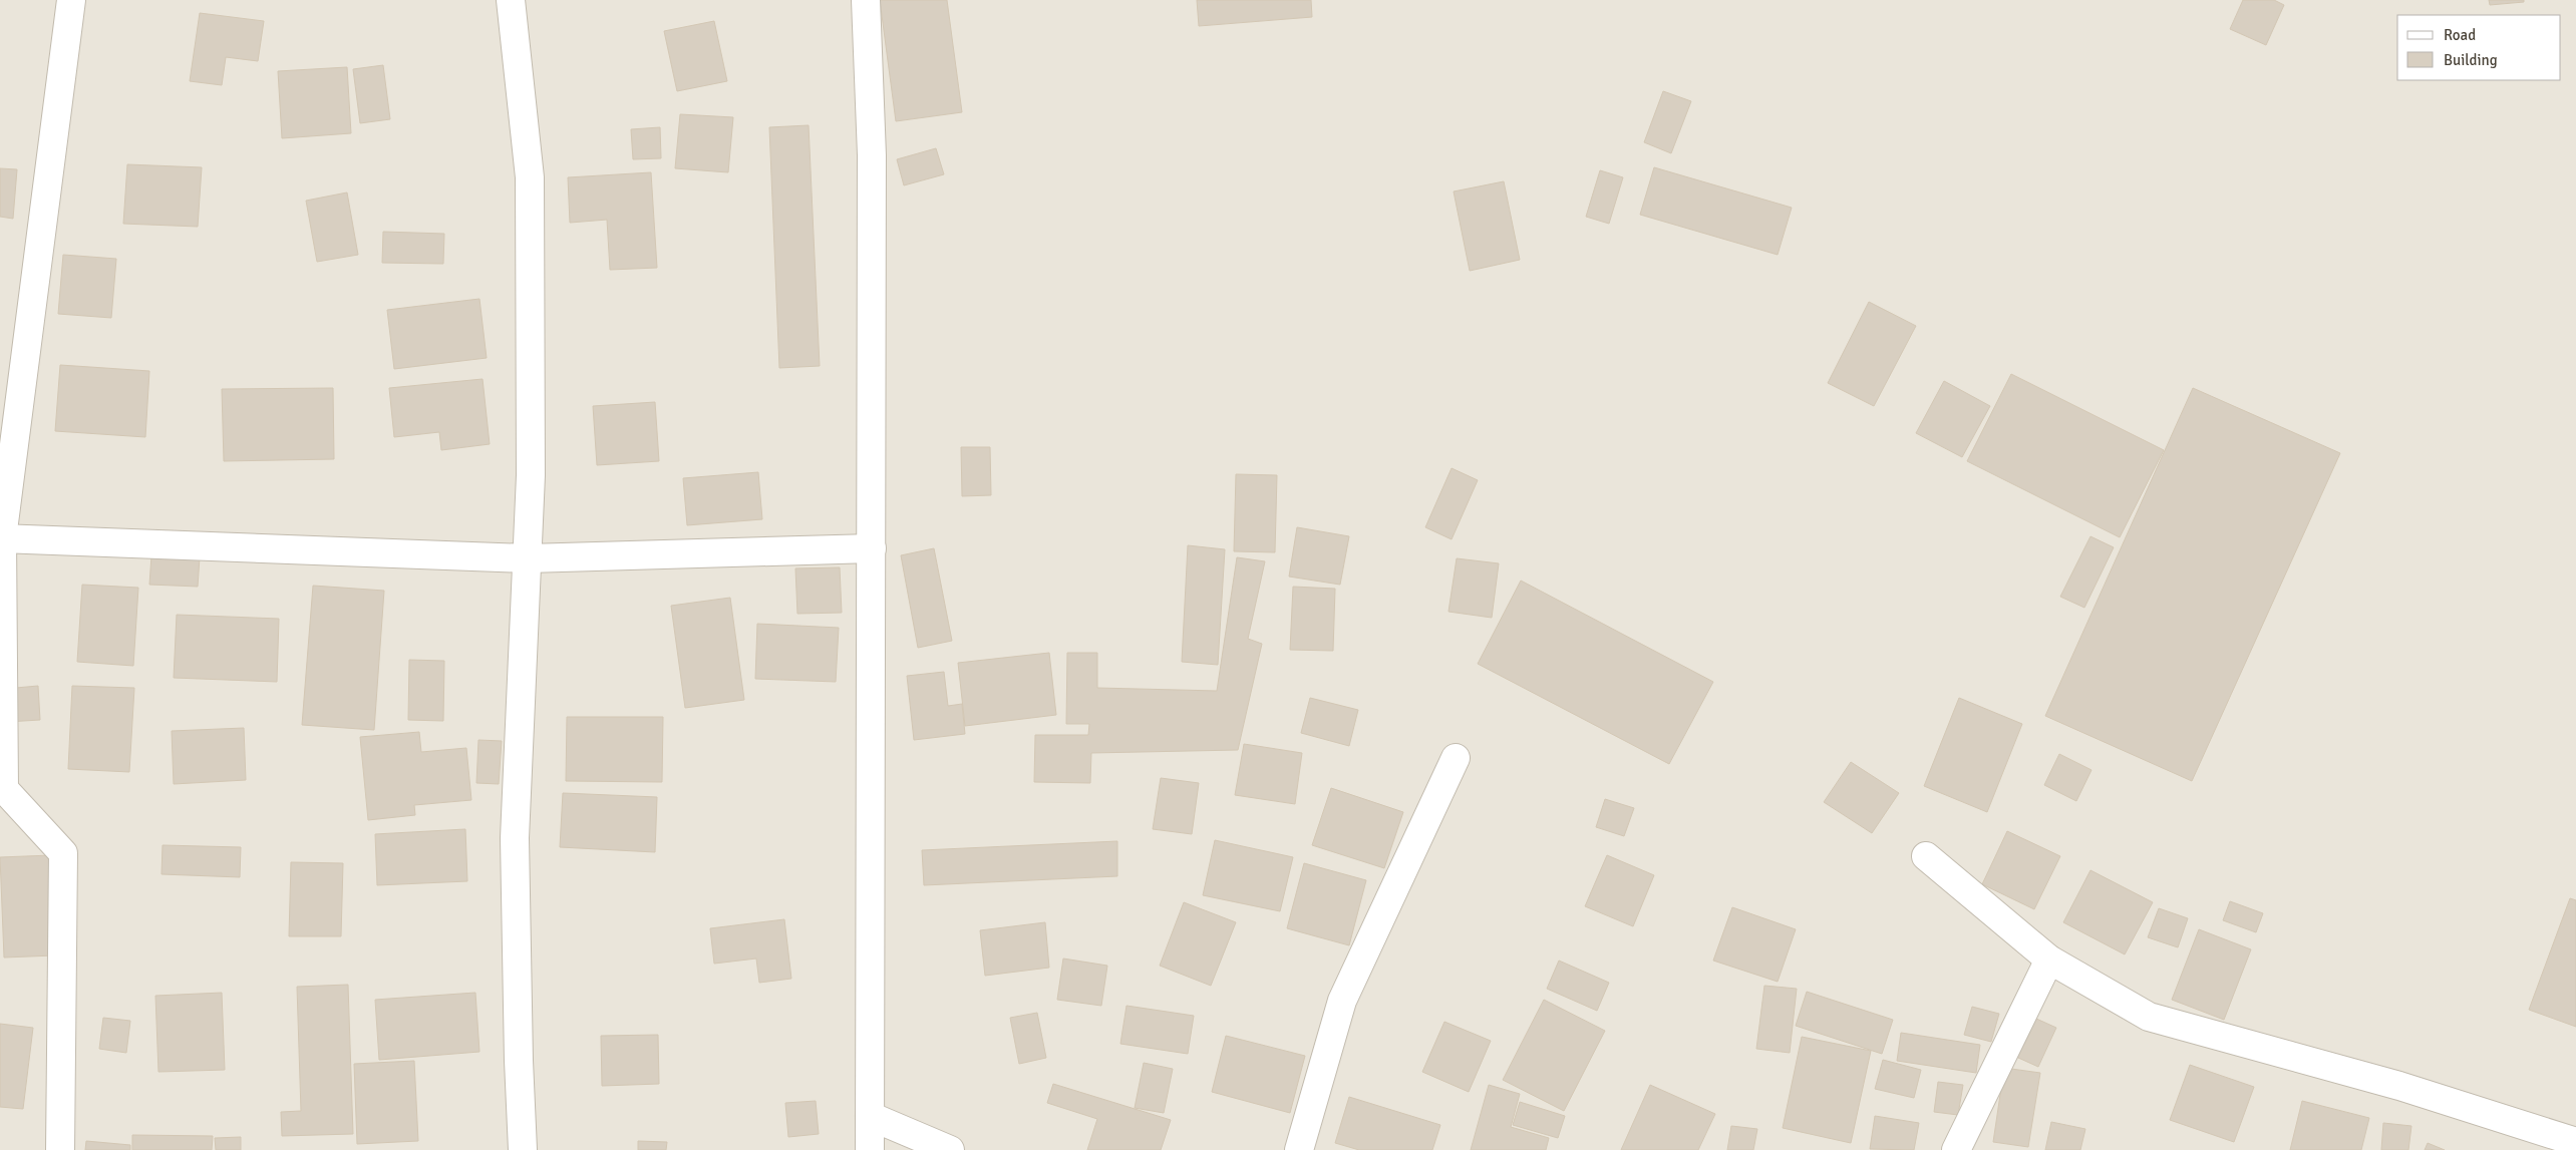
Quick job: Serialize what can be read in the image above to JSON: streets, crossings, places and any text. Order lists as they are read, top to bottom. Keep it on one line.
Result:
{"legend":["Road","Building"]}
